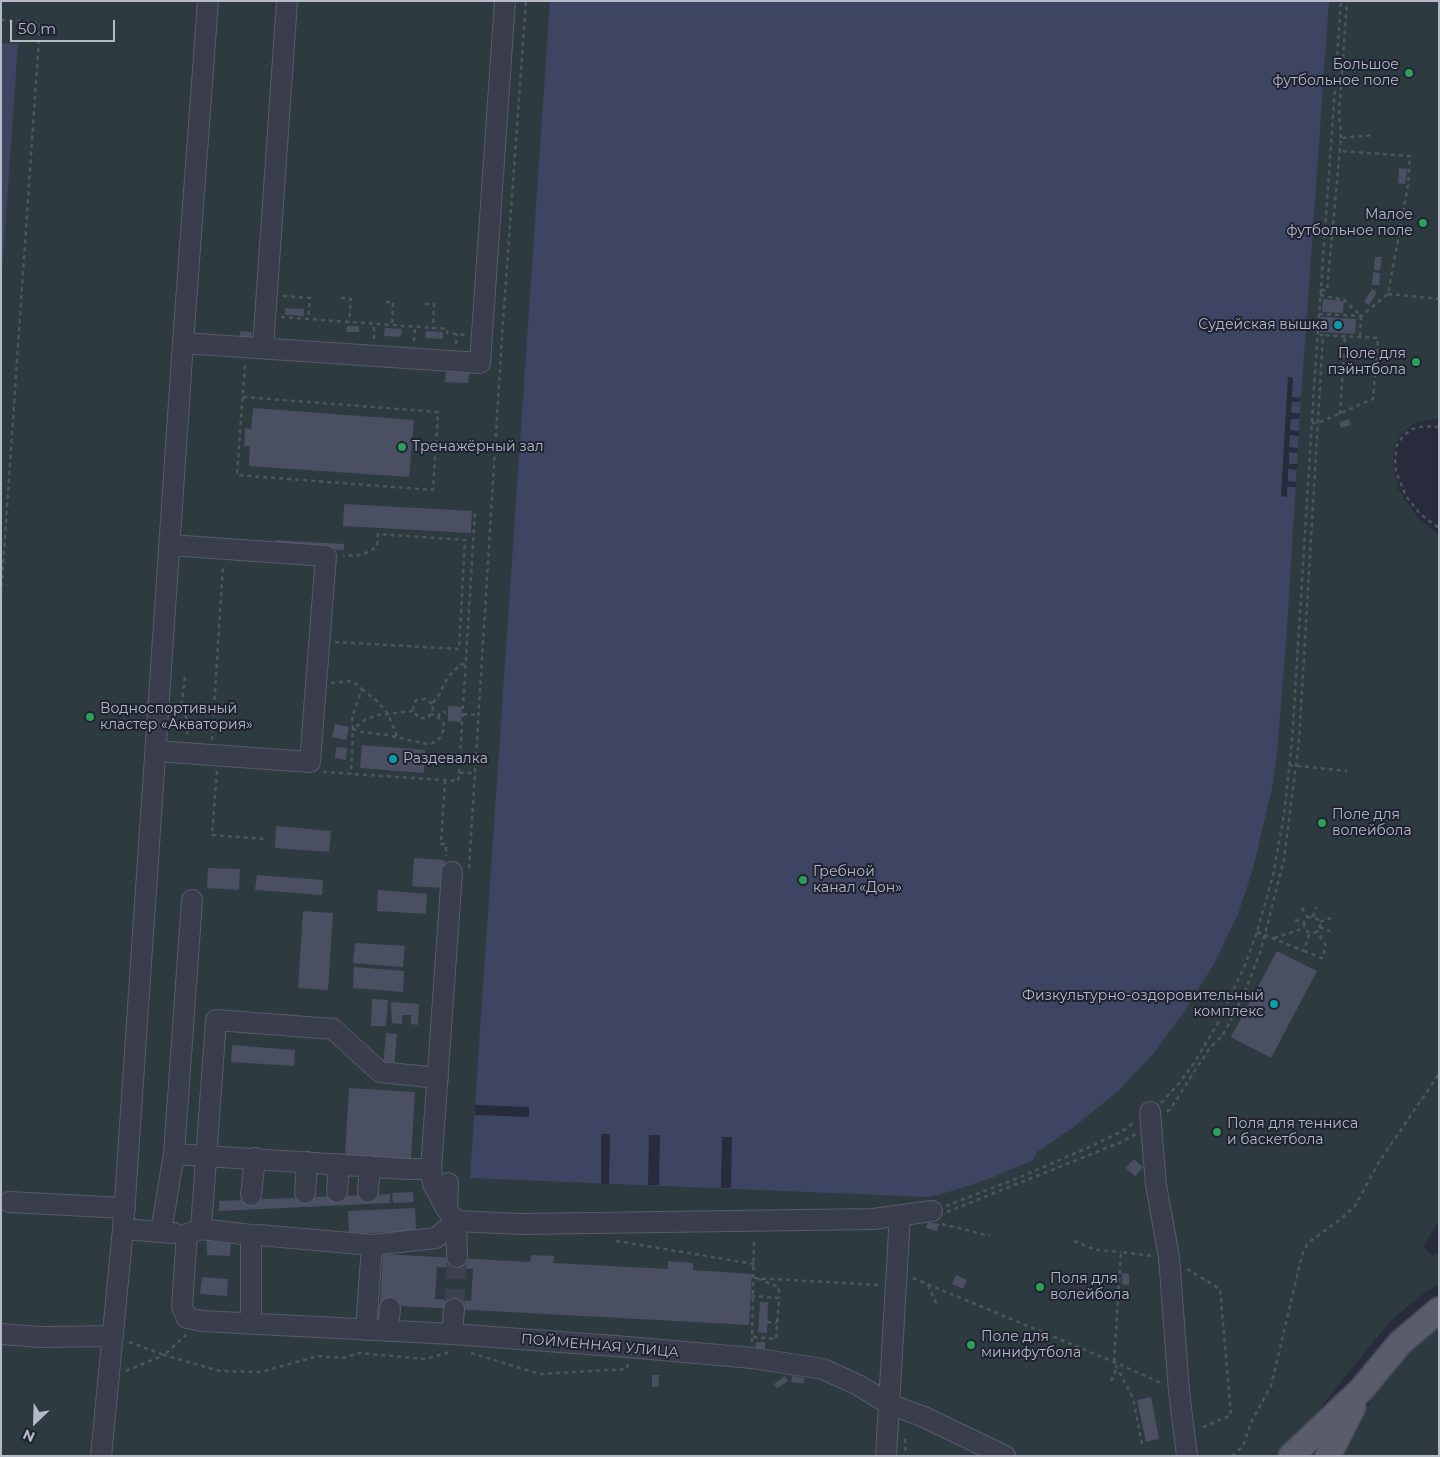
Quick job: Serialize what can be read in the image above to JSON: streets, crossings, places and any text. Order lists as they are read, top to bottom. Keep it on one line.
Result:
{"streets":{"street":["ПОЙМЕННАЯ УЛИЦА"]},"places":["Большое футбольное поле","Малое футбольное поле","Судейская вышка","Поле для пэйнтбола","Тренажёрный зал","Водноспортивный кластер «Акватория»","Раздевалка","Поле для волейбола","Гребной канал «Дон»","Физкультурно-оздоровительный комплекс","Поля для тенниса и баскетбола","Поля для волейбола","Поле для минифутбола"],"scale_bar":"50 m","north":"bottom left"}
